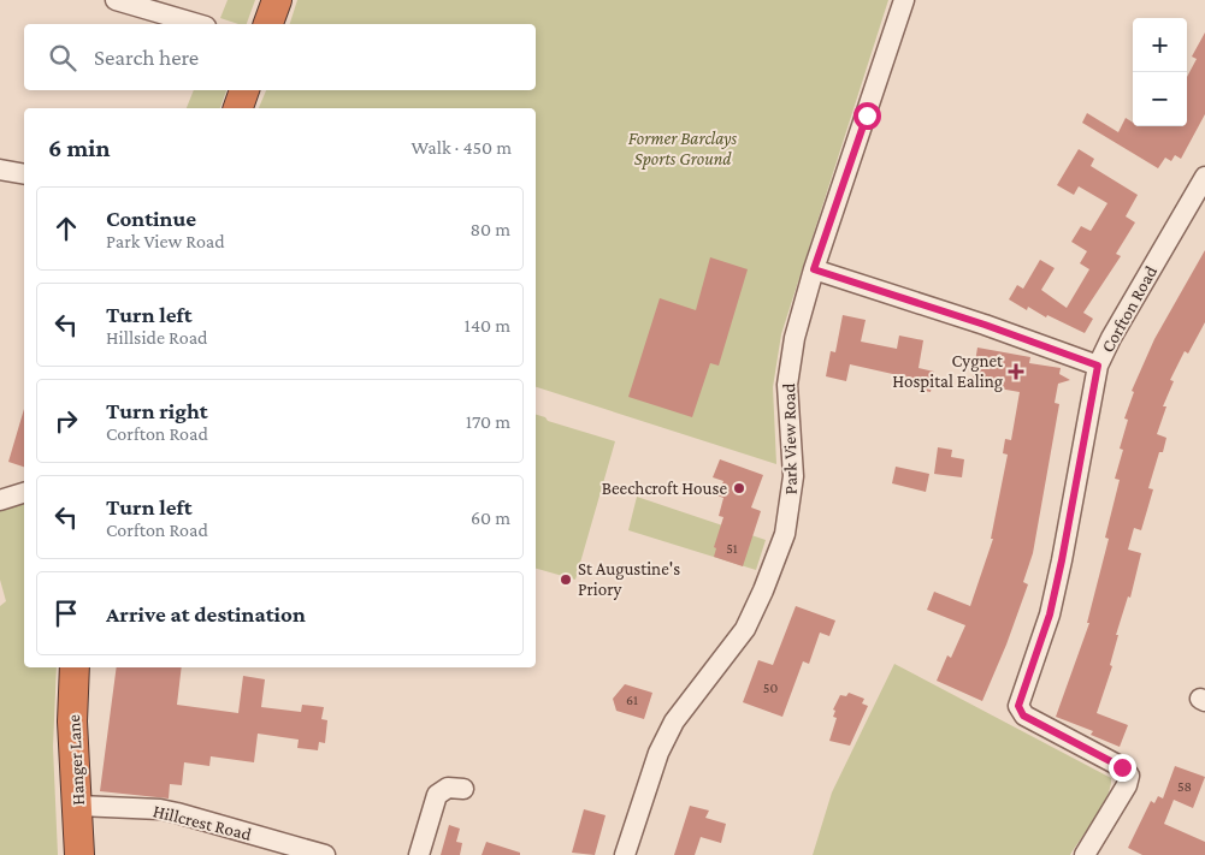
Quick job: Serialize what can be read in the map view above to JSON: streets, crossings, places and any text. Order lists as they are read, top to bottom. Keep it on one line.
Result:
{"streets":{"highway":["Hanger Lane"],"street":["Corfton Road","Park View Road","Hillcrest Road"]},"crossings":[["Hanger Lane","Hillcrest Road"]],"parks":["Former Barclays Sports Ground"],"places":{"health":["Cygnet Hospital Ealing"],"other":["Beechcroft House","St Augustine's Priory"]},"house_numbers":["51","50","61","58"],"page":{"map_buttons":["+","−"],"search":"Search here","heading":["6 min","Walk · 450 m"],"list":[["Continue","Park View Road","80 m"],["Turn left","Hillside Road","140 m"],["Turn right","Corfton Road","170 m"],["Turn left","Corfton Road","60 m"],"Arrive at destination"]}}
